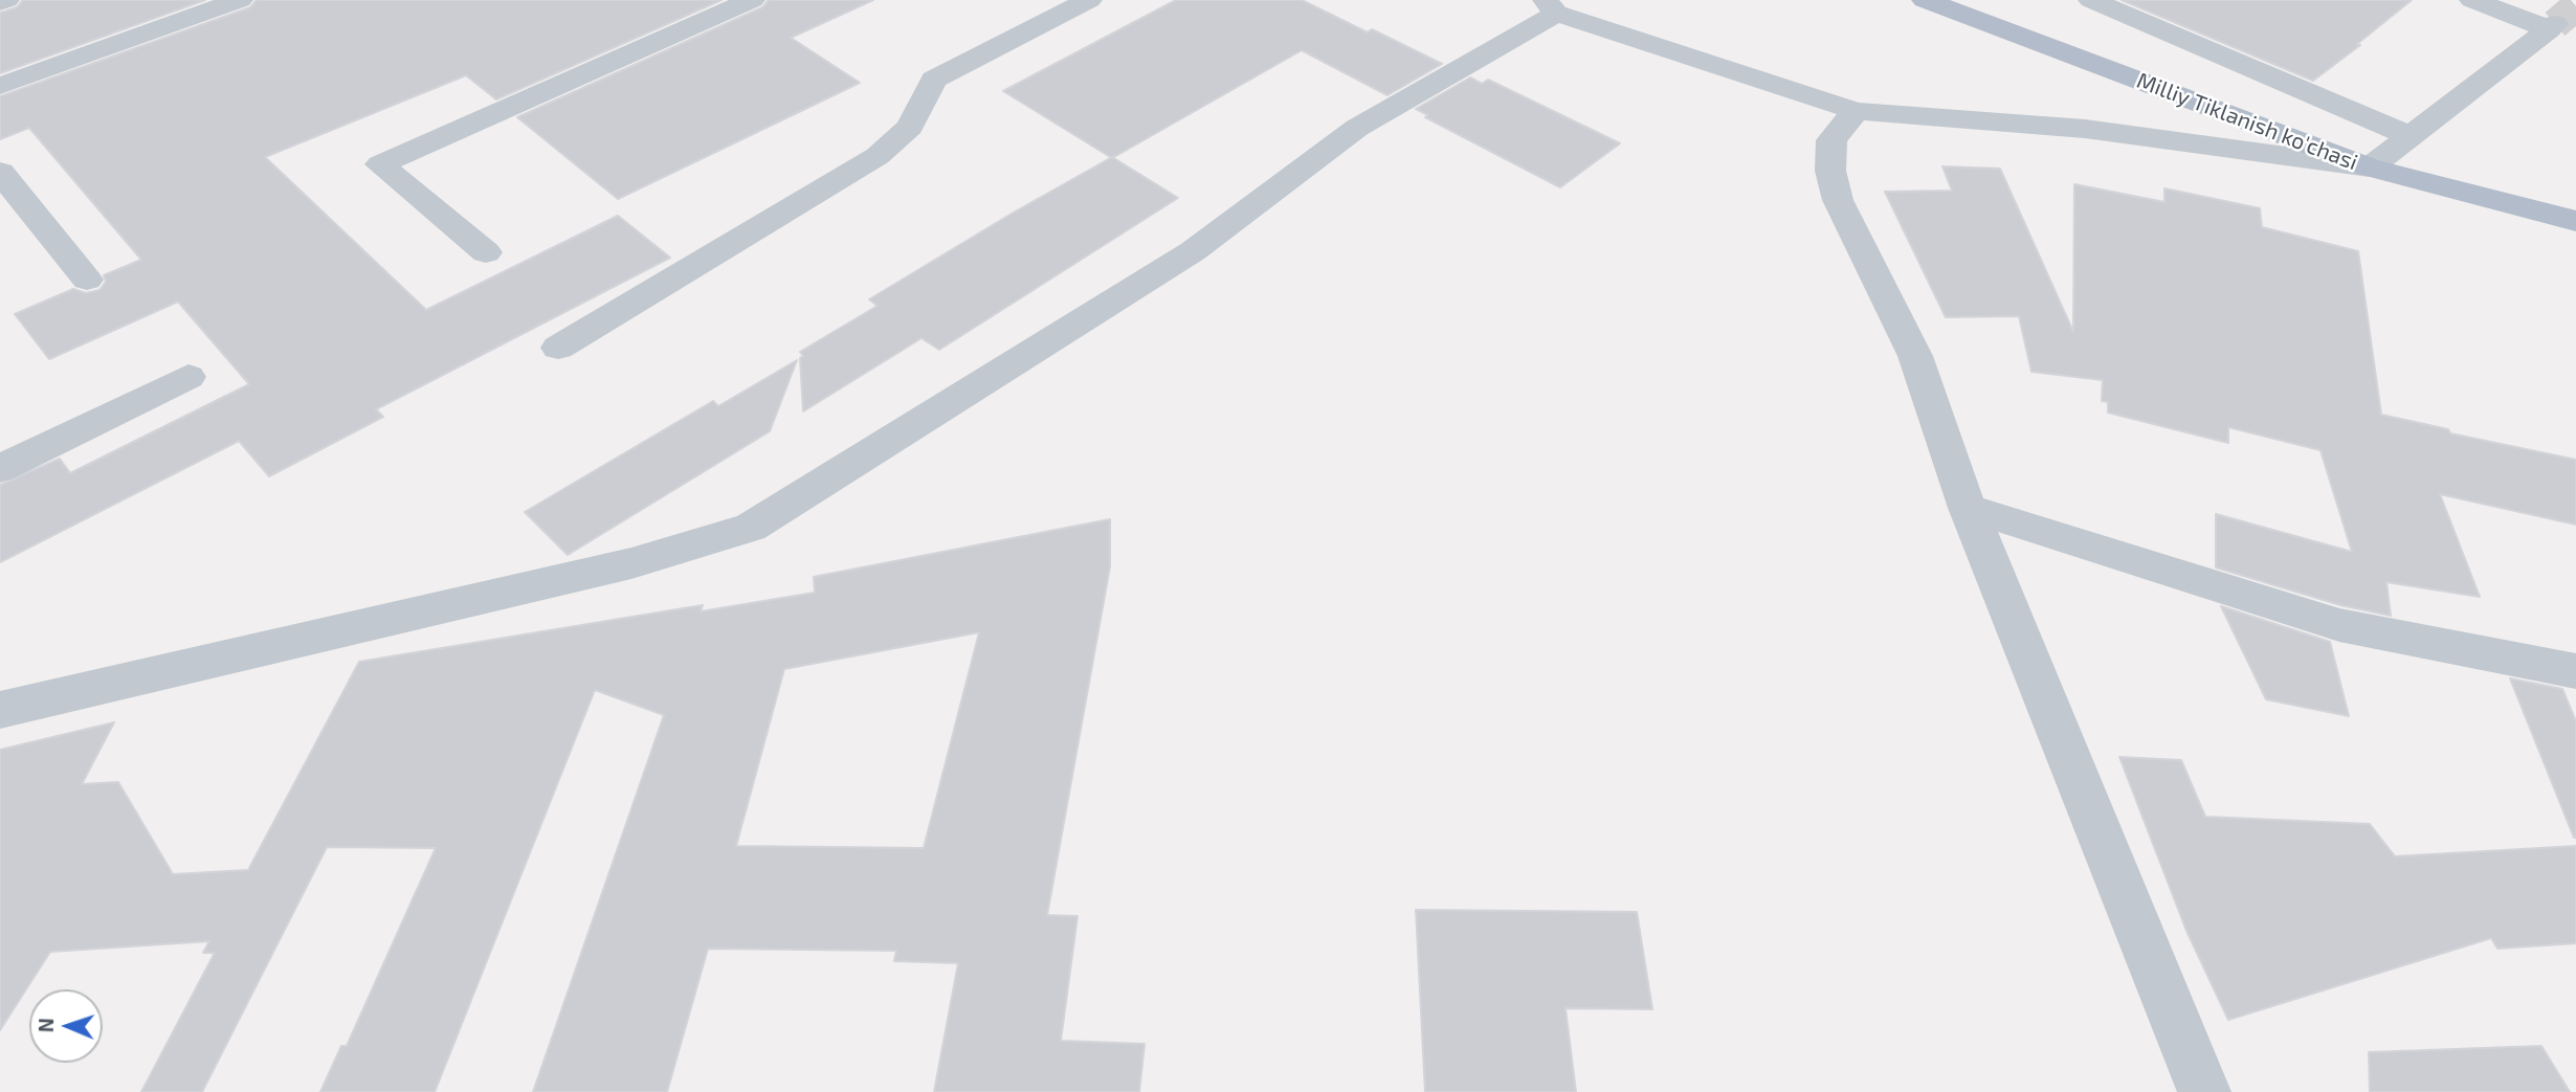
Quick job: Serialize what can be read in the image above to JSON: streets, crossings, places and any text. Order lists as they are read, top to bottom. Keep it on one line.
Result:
{"streets":{"main road":["Milliy Tiklanish ko'chasi"]},"north":"left"}
